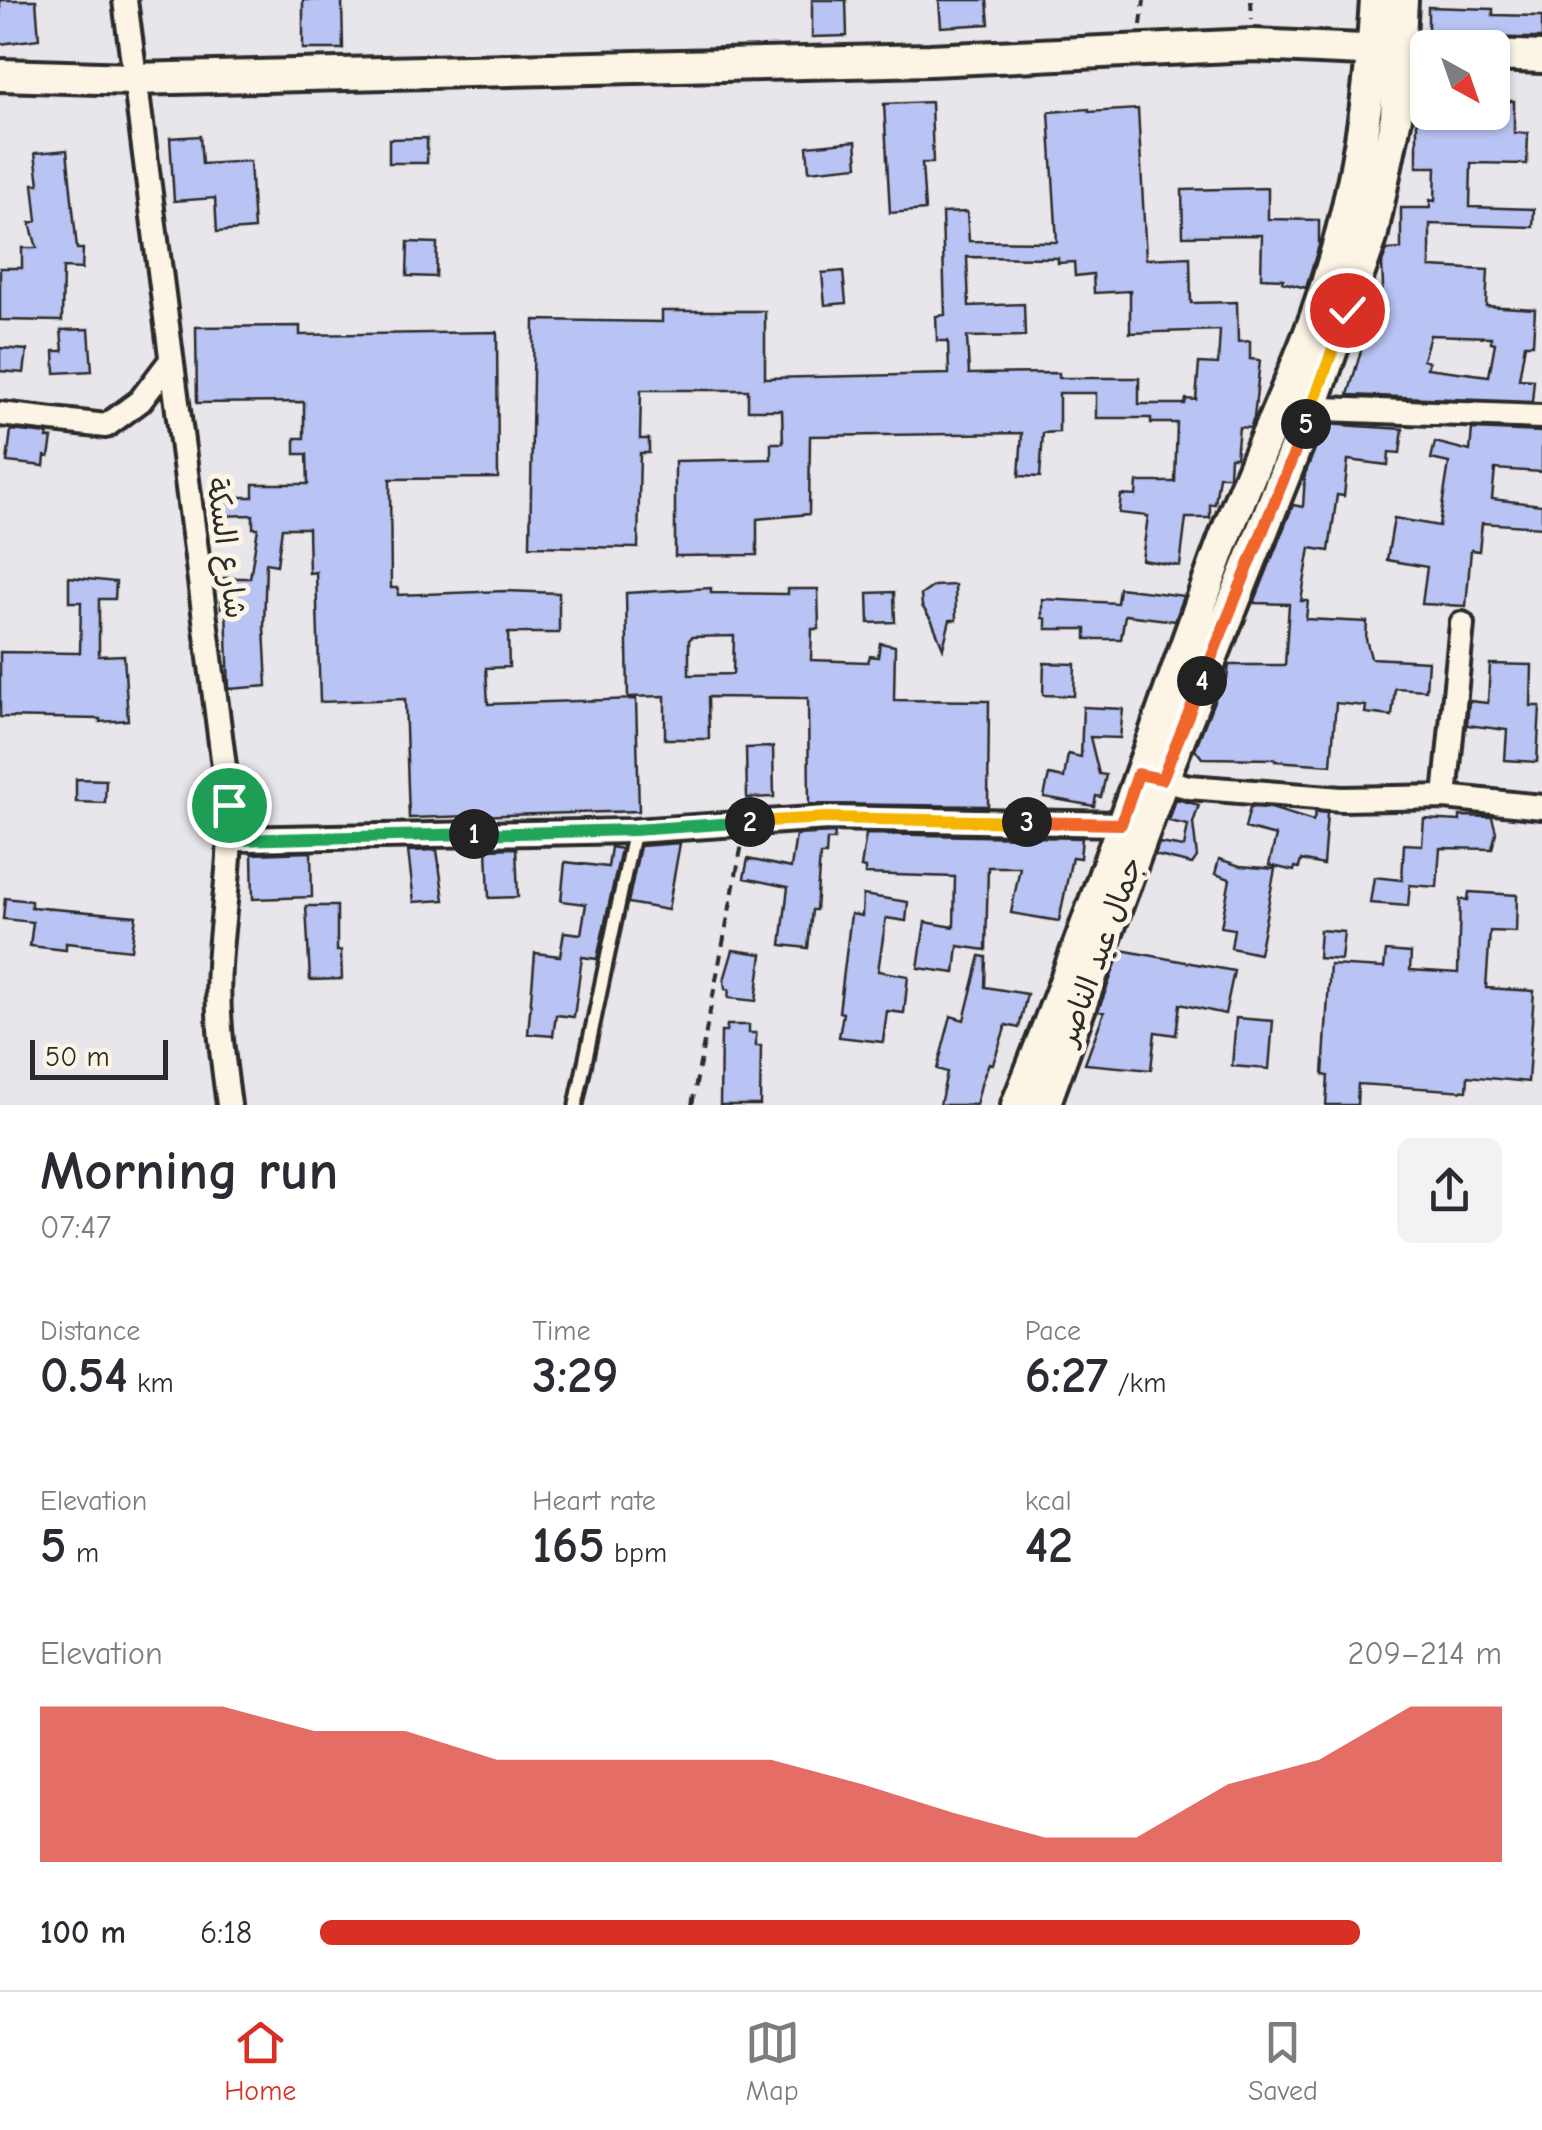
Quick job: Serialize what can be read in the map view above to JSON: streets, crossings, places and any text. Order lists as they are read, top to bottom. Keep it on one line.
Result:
{"streets":{"main road":["جمال عبد الناصر"],"street":["شارع السكة"]},"scale_bar":"50 m","north":"bottom right","page":{"pins":["5","4","2","3","1"],"scale":"50 m","heading":["Morning run","07:47"],"stats":[["Distance","0.54 km"],["Time","3:29"],["Pace","6:27 /km"],["Elevation","5 m"],["Heart rate","165 bpm"],["kcal","42"]],"chart":["Elevation","209–214 m"],"list":[{"name":"100 m","note":"6:18"}],"tabs":["Home","Map","Saved"]}}
